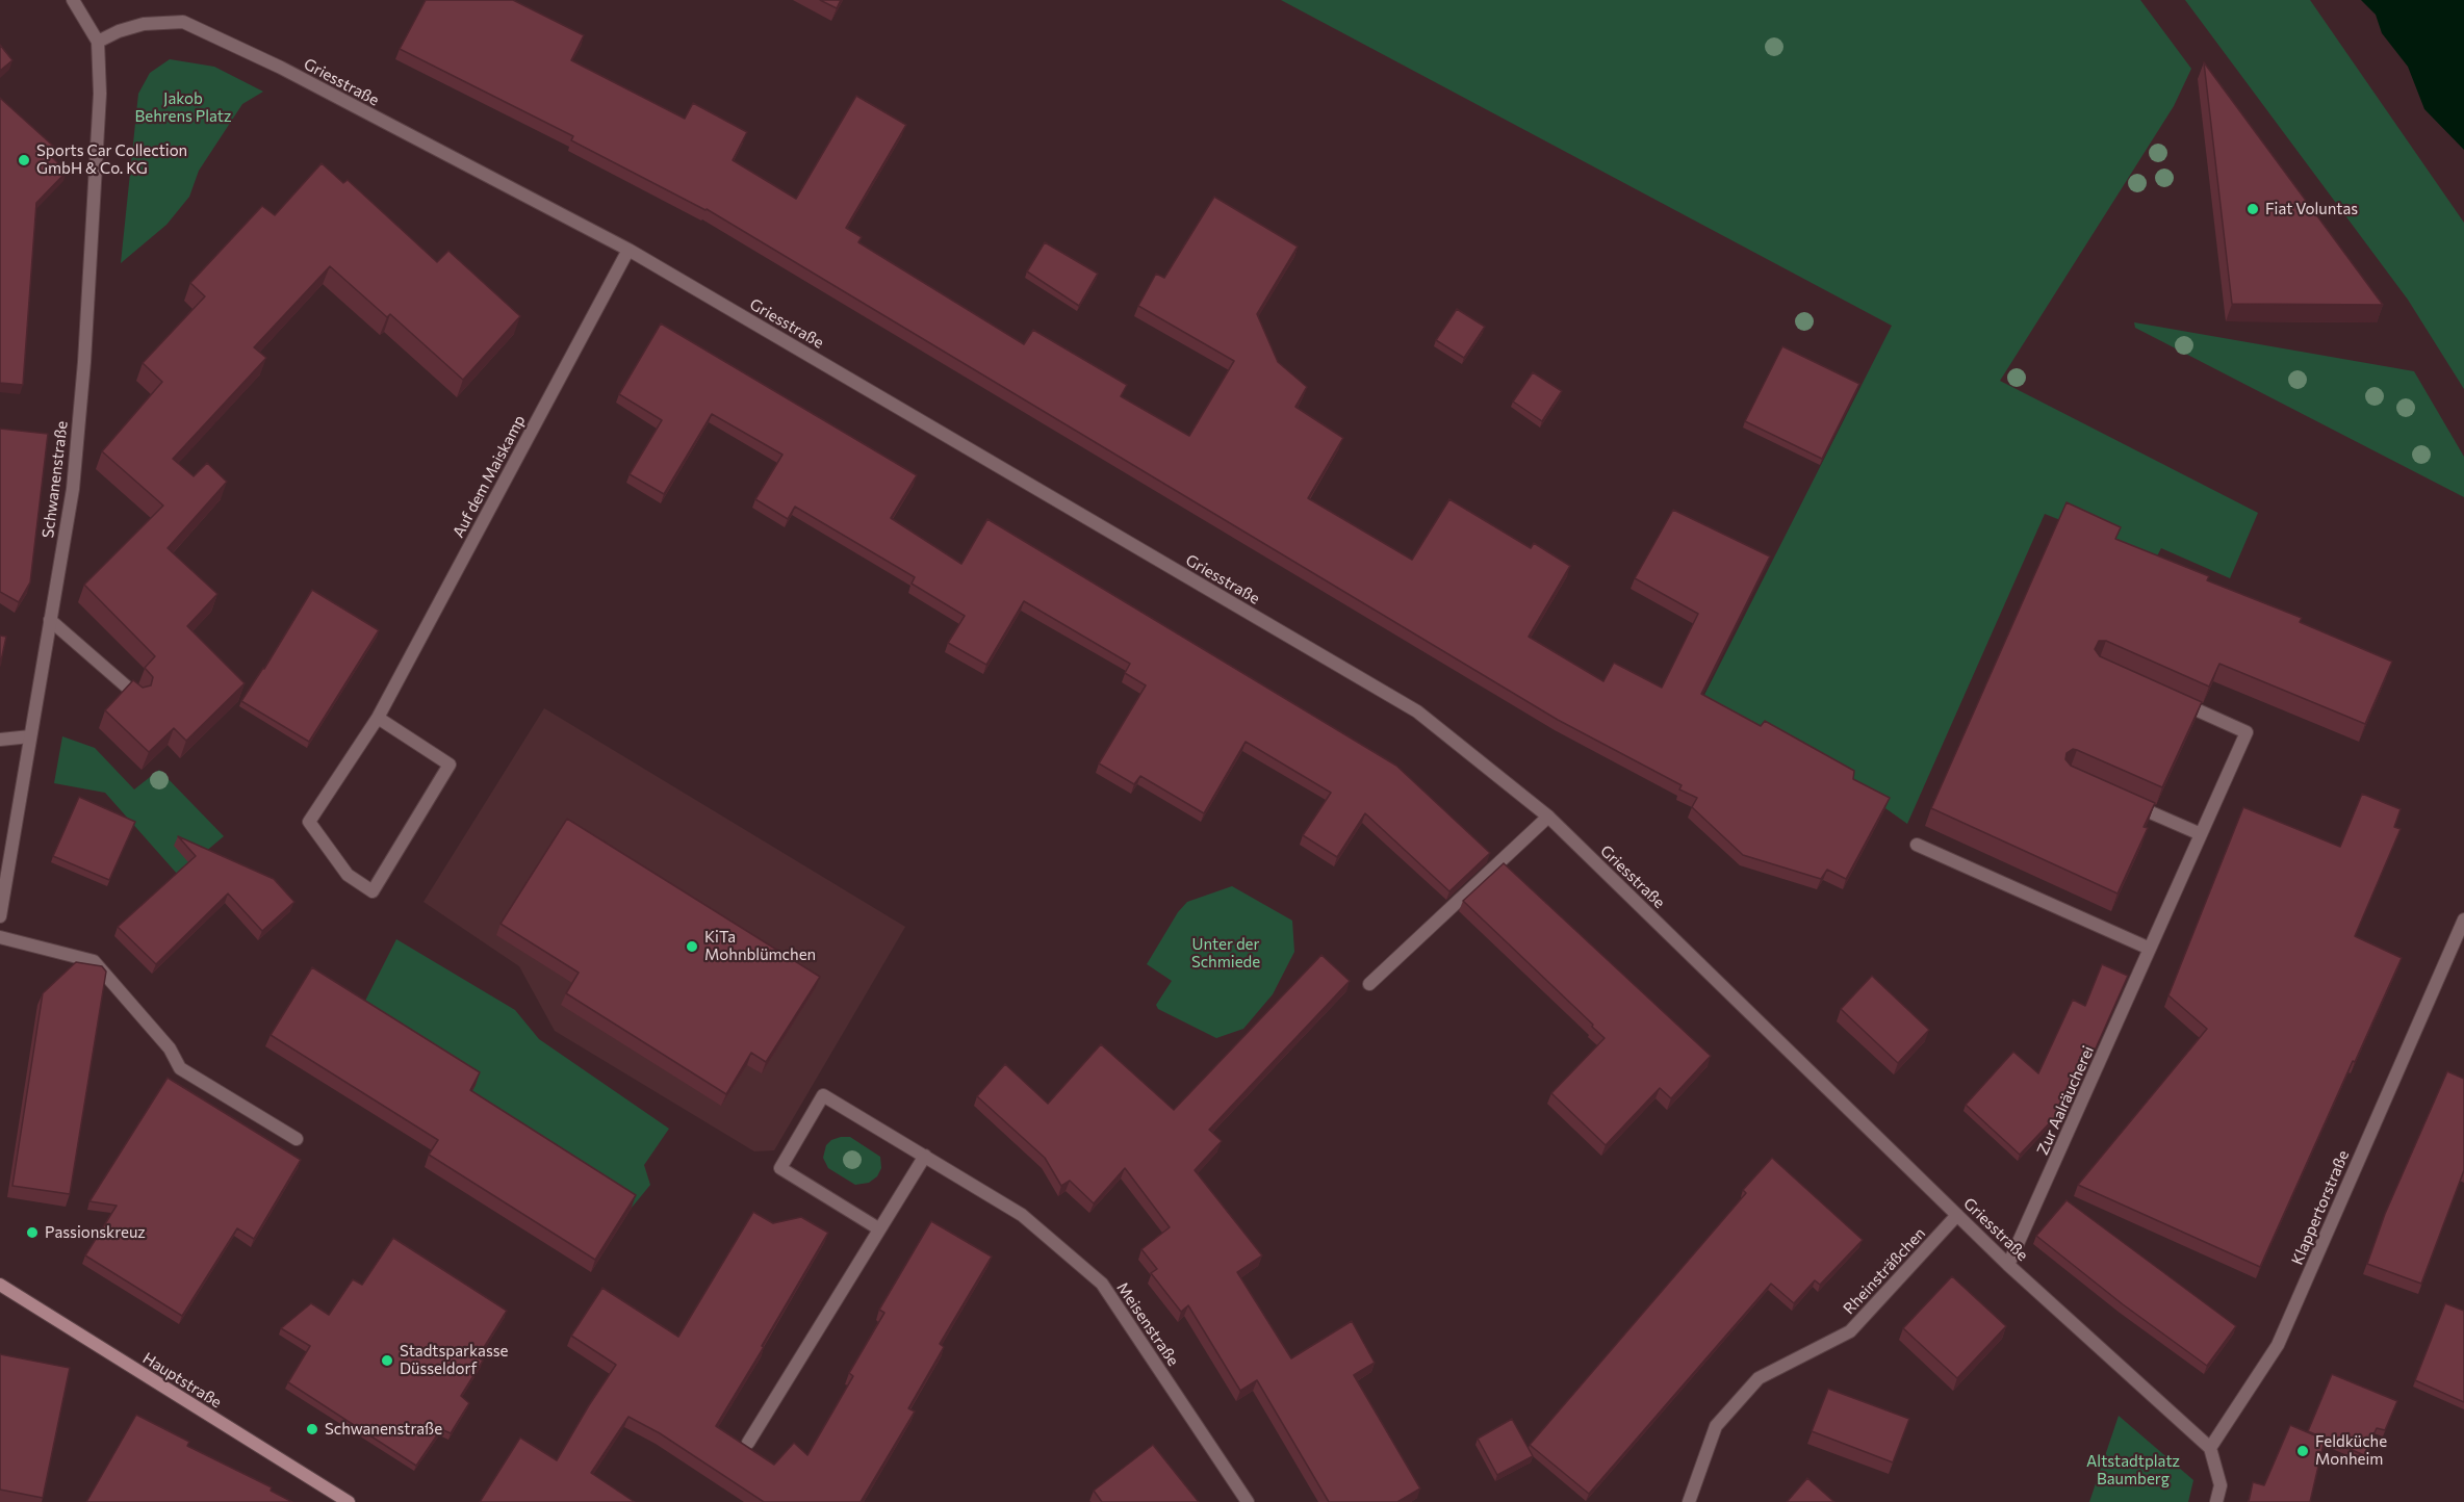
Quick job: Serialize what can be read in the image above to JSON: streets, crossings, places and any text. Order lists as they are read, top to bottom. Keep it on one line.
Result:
{"streets":{"street":["Griesstraße","Auf dem Maiskamp","Schwanenstraße","Zur Aalräucherei","Klappertorstraße","Rheinsträßchen","Meisenstraße","Hauptstraße"]},"crossings":[["Griesstraße","Auf dem Maiskamp"],["Griesstraße","Schwanenstraße"],["Griesstraße","Zur Aalräucherei"],["Griesstraße","Klappertorstraße"],["Griesstraße","Rheinsträßchen"]],"parks":["Jakob Behrens Platz","Unter der Schmiede","Altstadtplatz Baumberg"],"places":["Sports Car Collection GmbH & Co. KG","Fiat Voluntas","KiTa Mohnblümchen","Passionskreuz","Stadtsparkasse Düsseldorf","Schwanenstraße","Feldküche Monheim"]}
